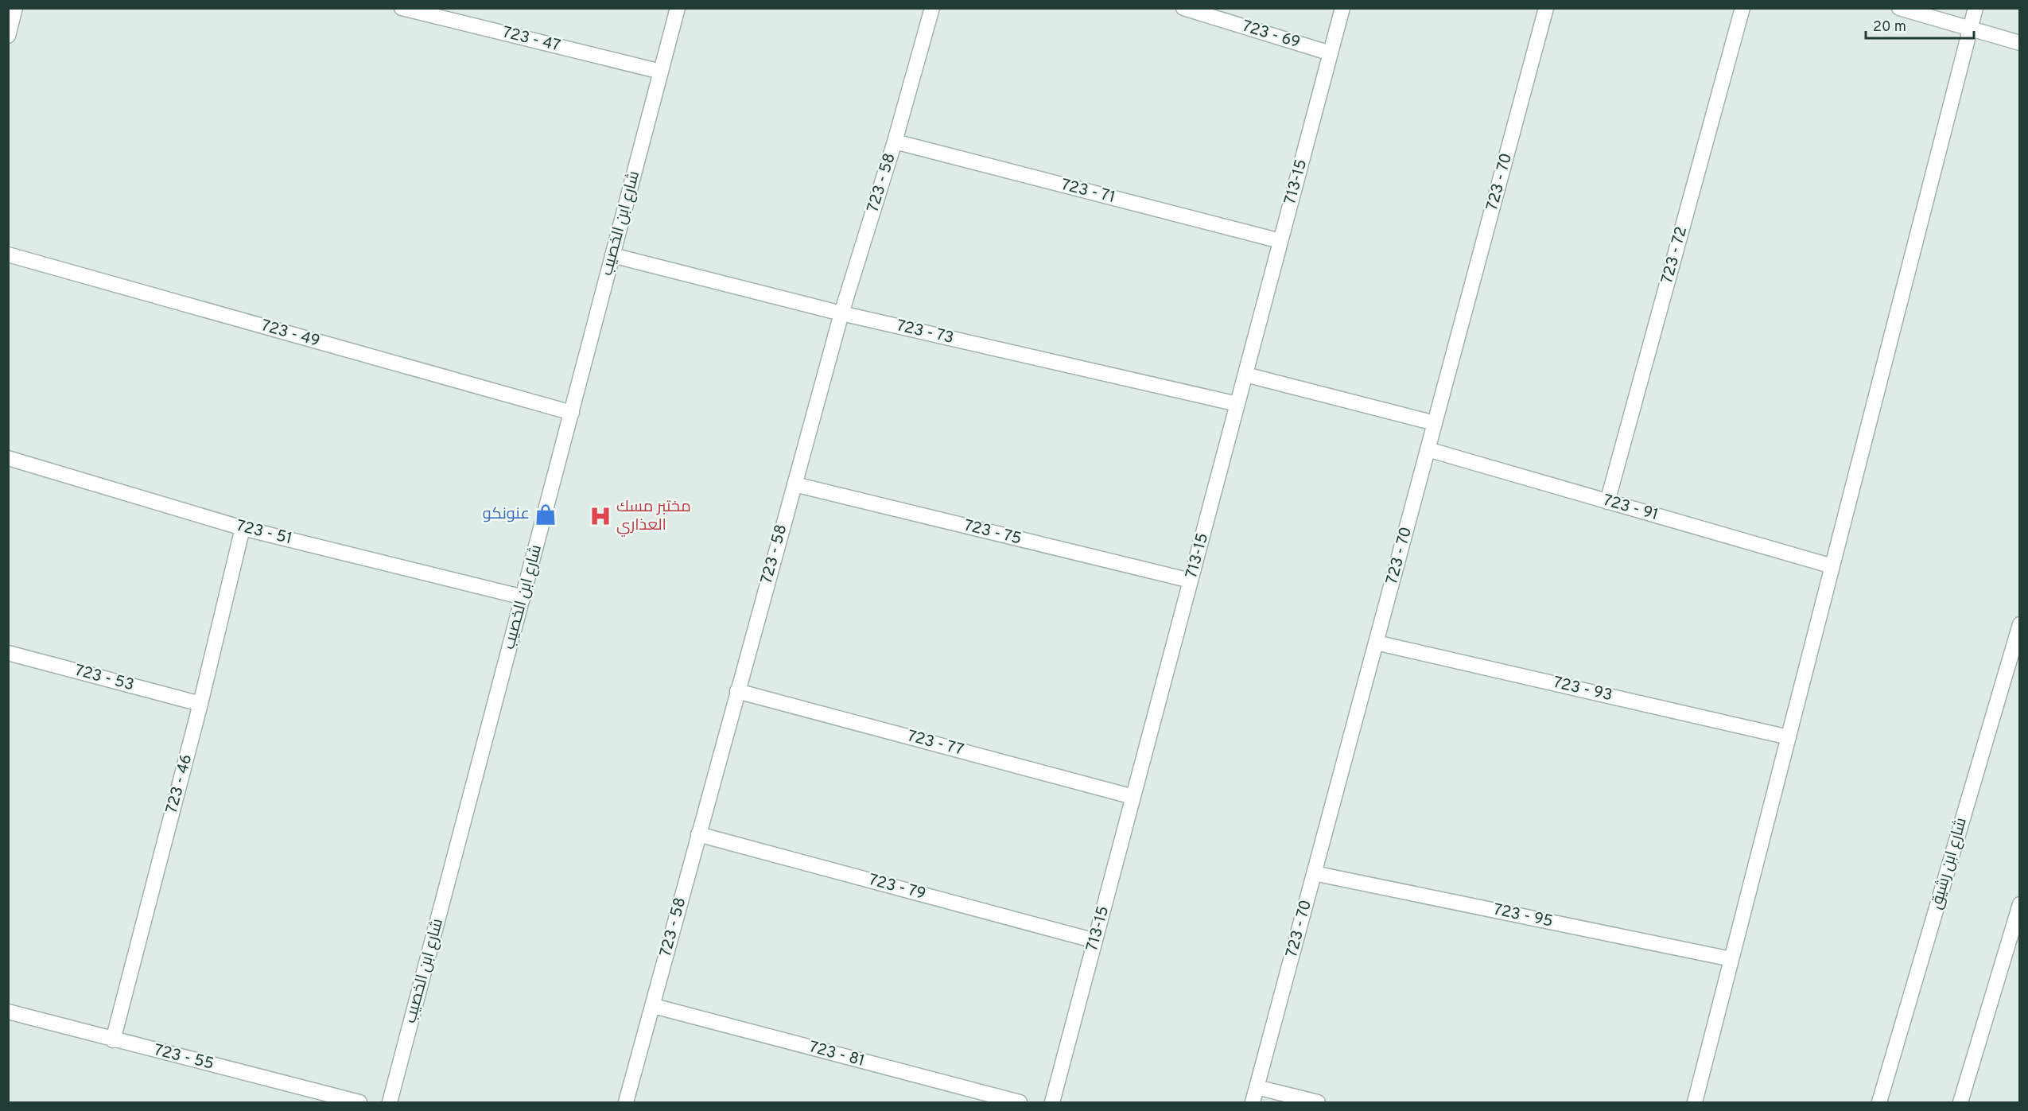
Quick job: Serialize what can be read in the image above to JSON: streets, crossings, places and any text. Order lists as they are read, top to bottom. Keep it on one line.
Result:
{"streets":{"street":["723 - 69","723 - 47","713-15","723 - 70","723 - 58","723 - 71","شارع ابن الخصيب","723 - 72","723 - 73","723 - 49","723 - 91","723 - 51","723 - 75","723 - 53","723 - 93","723 - 77","723 - 46","شارع ابن رشيق","723 - 79","723 - 95","723 - 81","723 - 55"]},"crossings":[["723 - 69","713-15"],["723 - 47","شارع ابن الخصيب"],["713-15","723 - 71"],["713-15","723 - 73"],["713-15","723 - 75"],["713-15","723 - 77"],["713-15","723 - 79"],["723 - 70","723 - 91"],["723 - 70","723 - 93"],["723 - 70","723 - 95"],["723 - 58","723 - 71"],["723 - 58","723 - 73"],["723 - 58","723 - 75"],["723 - 58","723 - 77"],["723 - 58","723 - 79"],["723 - 58","723 - 81"],["شارع ابن الخصيب","723 - 73"],["شارع ابن الخصيب","723 - 49"],["شارع ابن الخصيب","723 - 51"],["723 - 72","723 - 91"],["723 - 51","723 - 46"],["723 - 53","723 - 46"],["723 - 46","723 - 55"]],"places":{"shop":["عنونكو"],"hospital":["مختبر مسك العذاري"]},"scale_bar":"20 m"}
